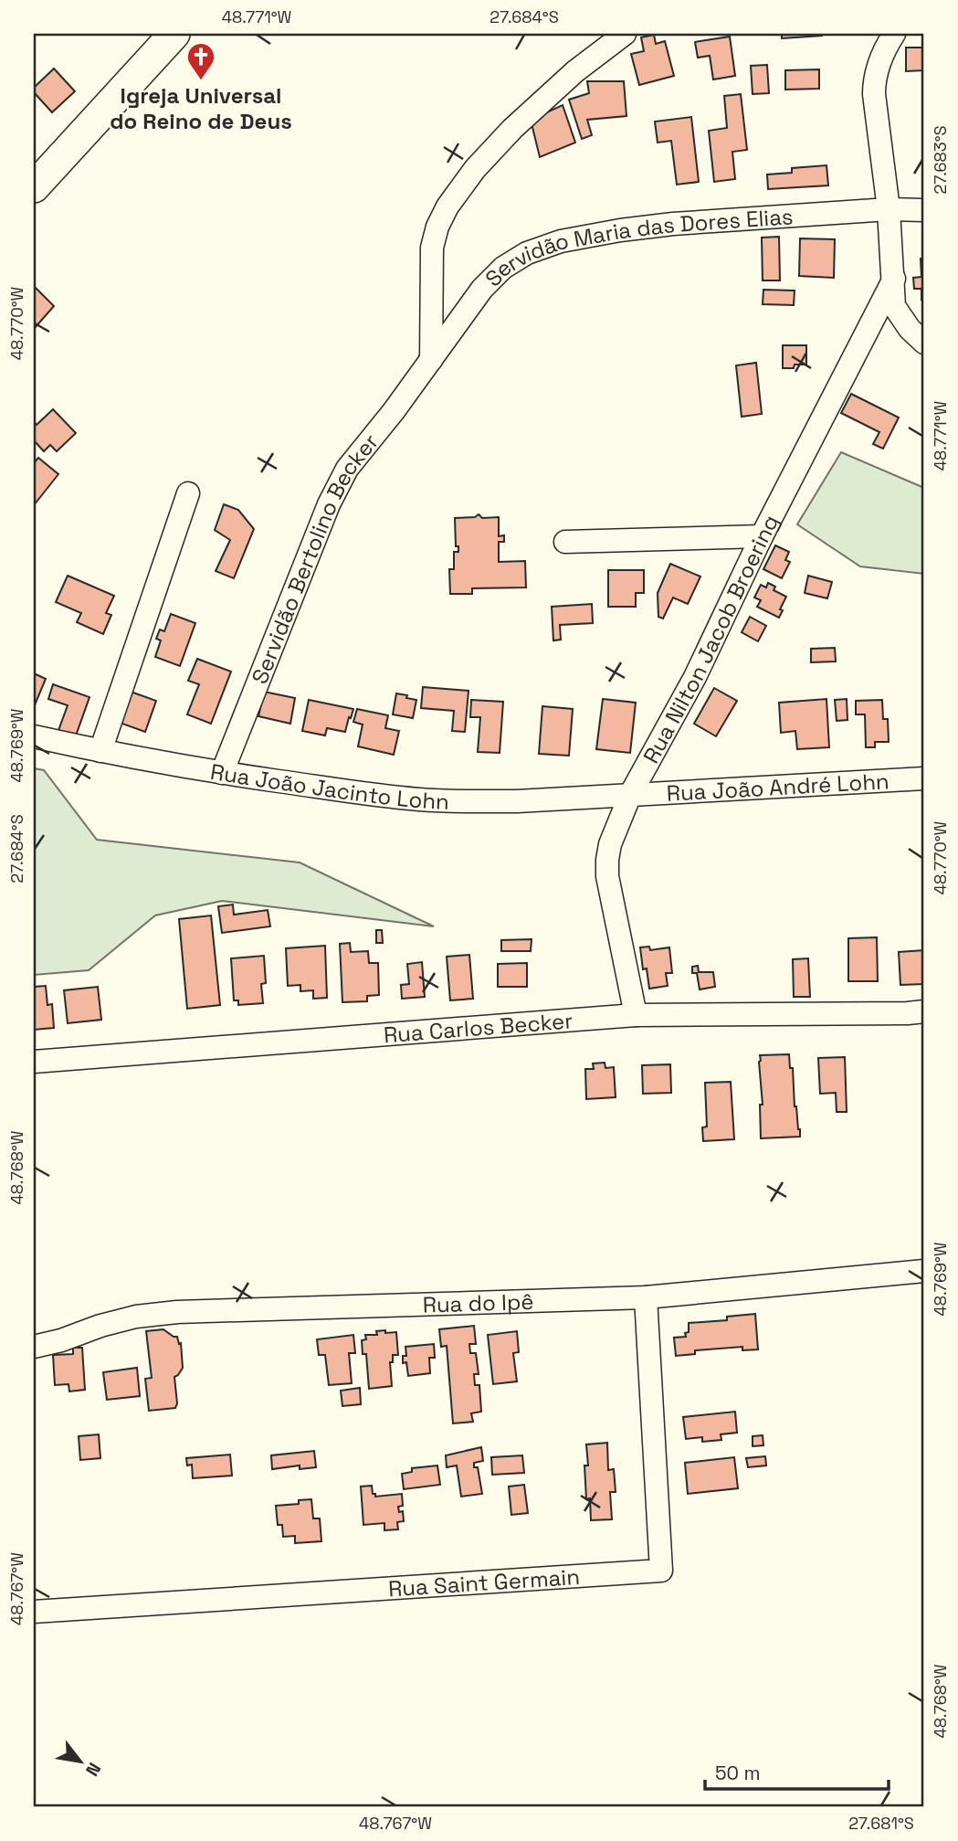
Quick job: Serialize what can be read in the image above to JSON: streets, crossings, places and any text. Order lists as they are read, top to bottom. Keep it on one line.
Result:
{"streets":{"street":["Servidão Maria das Dores Elias","Servidão Bertolino Becker","Rua Nilton Jacob Broering","Rua João Jacinto Lohn","Rua João André Lohn","Rua Carlos Becker","Rua do Ipê","Rua Saint Germain"]},"crossings":[["Servidão Maria das Dores Elias","Servidão Bertolino Becker"],["Servidão Bertolino Becker","Rua João Jacinto Lohn"],["Rua Nilton Jacob Broering","Rua João Jacinto Lohn"],["Rua Nilton Jacob Broering","Rua João André Lohn"],["Rua Nilton Jacob Broering","Rua Carlos Becker"],["Rua João Jacinto Lohn","Rua João André Lohn"],["Rua do Ipê","Rua Saint Germain"]],"places":{"church":["Igreja Universal do Reino de Deus"]},"scale_bar":"50 m","north":"bottom right","coordinates":["48.771°W","27.684°S","27.683°S","48.770°W","48.769°W","48.768°W","48.767°W","27.681°S"]}
